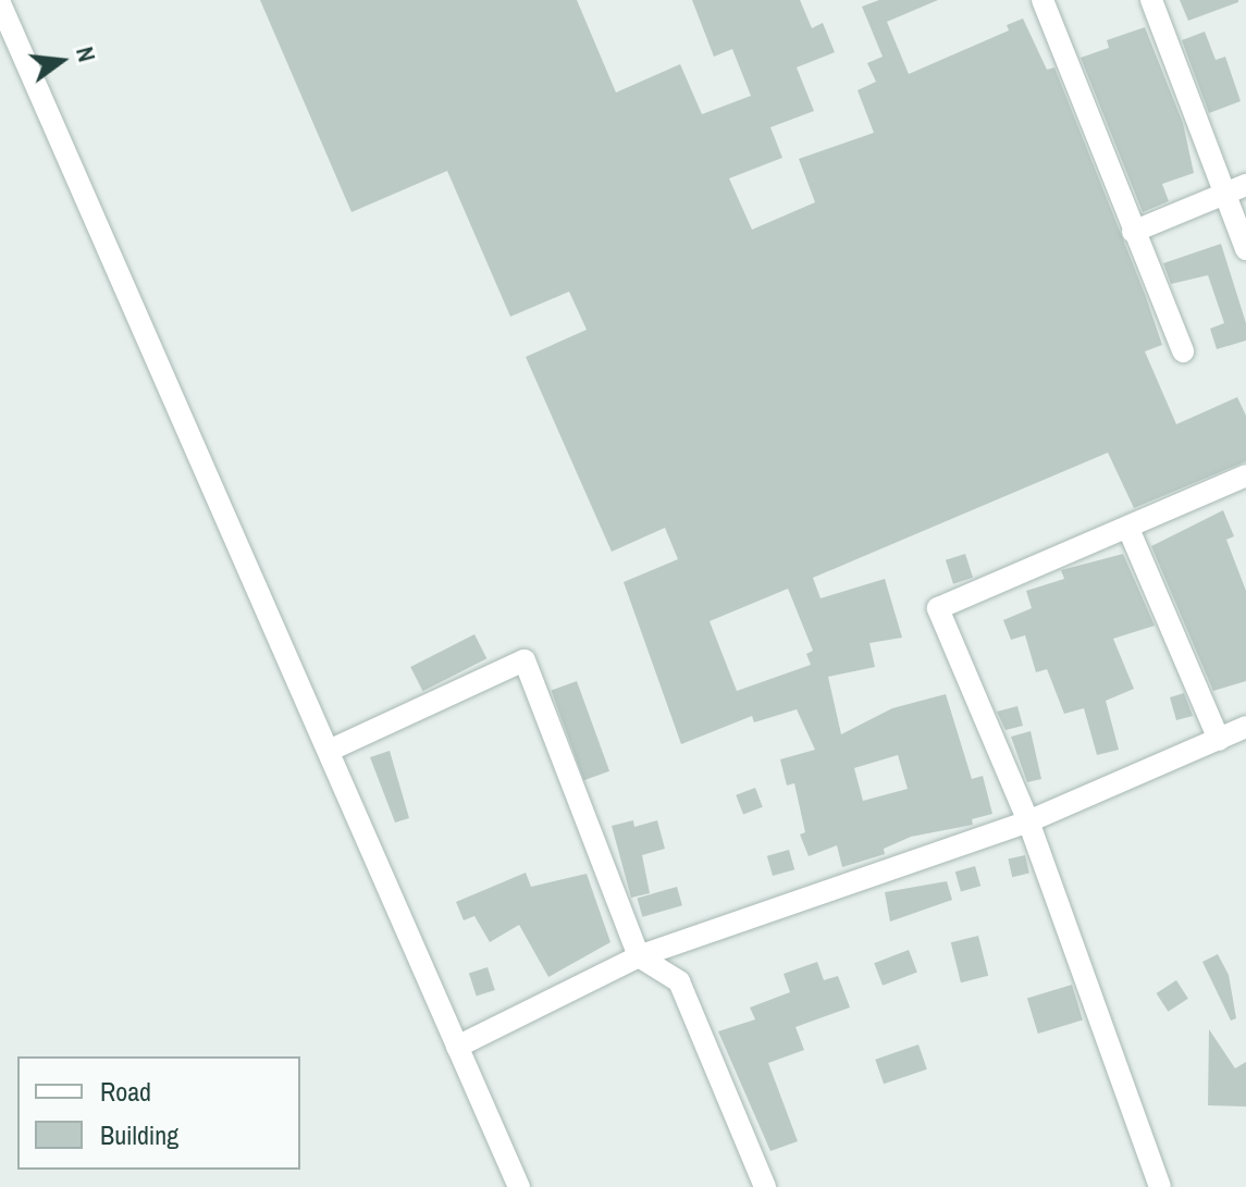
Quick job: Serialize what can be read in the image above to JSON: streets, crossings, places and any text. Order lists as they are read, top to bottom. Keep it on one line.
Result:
{"legend":["Road","Building"],"north":"right"}
